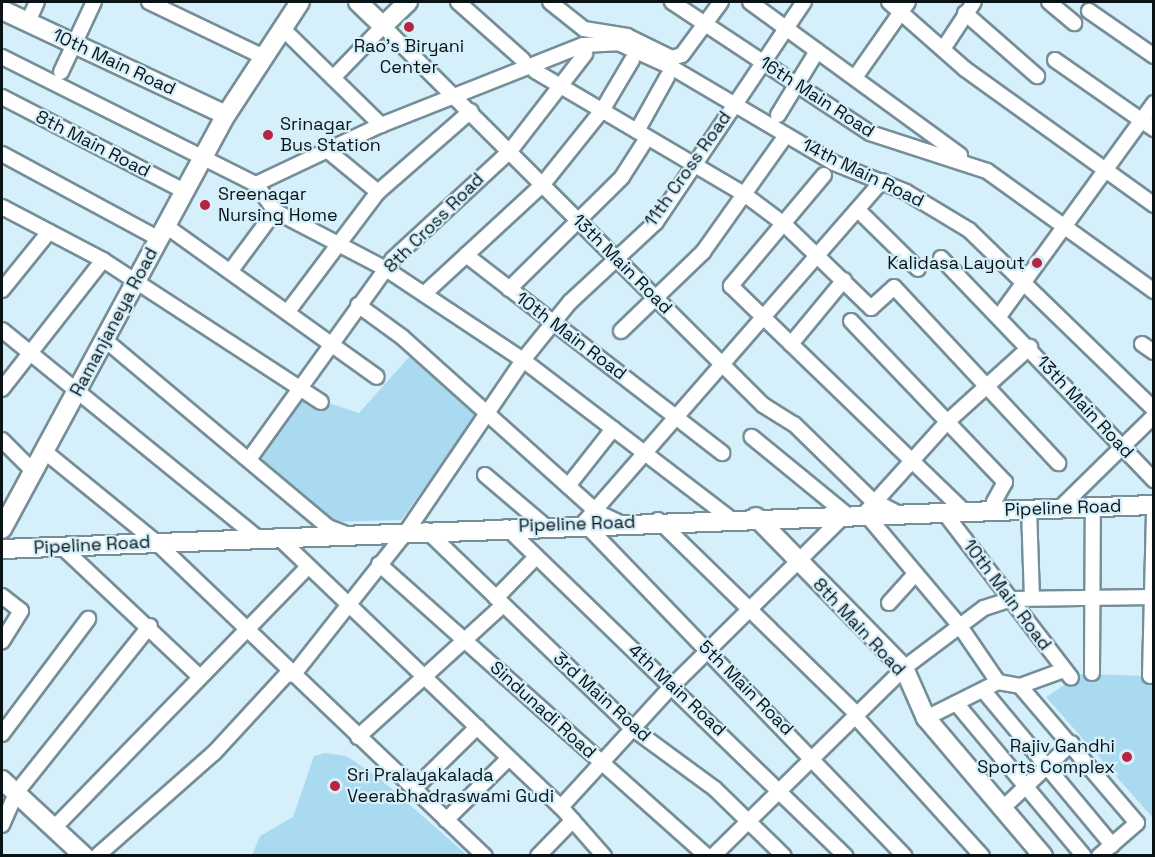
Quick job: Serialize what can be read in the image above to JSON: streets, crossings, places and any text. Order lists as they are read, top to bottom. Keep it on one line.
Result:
{"streets":{"street":["10th Main Road","16th Main Road","8th Main Road","11th Cross Road","14th Main Road","8th Cross Road","13th Main Road","Ramanjaneya Road","Pipeline Road","5th Main Road","4th Main Road","3rd Main Road","Sindunadi Road"]},"crossings":[["10th Main Road","11th Cross Road"],["10th Main Road","Ramanjaneya Road"],["10th Main Road","Pipeline Road"],["16th Main Road","11th Cross Road"],["8th Main Road","Ramanjaneya Road"],["8th Main Road","Pipeline Road"],["11th Cross Road","14th Main Road"],["11th Cross Road","13th Main Road"],["11th Cross Road","Pipeline Road"],["11th Cross Road","5th Main Road"],["11th Cross Road","Sindunadi Road"],["14th Main Road","13th Main Road"],["8th Cross Road","13th Main Road"],["13th Main Road","Pipeline Road"],["Pipeline Road","5th Main Road"],["Pipeline Road","4th Main Road"],["Pipeline Road","3rd Main Road"]],"places":["Rao's Biryani Center","Srinagar Bus Station","Sreenagar Nursing Home","Kalidasa Layout","Rajiv Gandhi Sports Complex","Sri Pralayakalada Veerabhadraswami Gudi"]}
